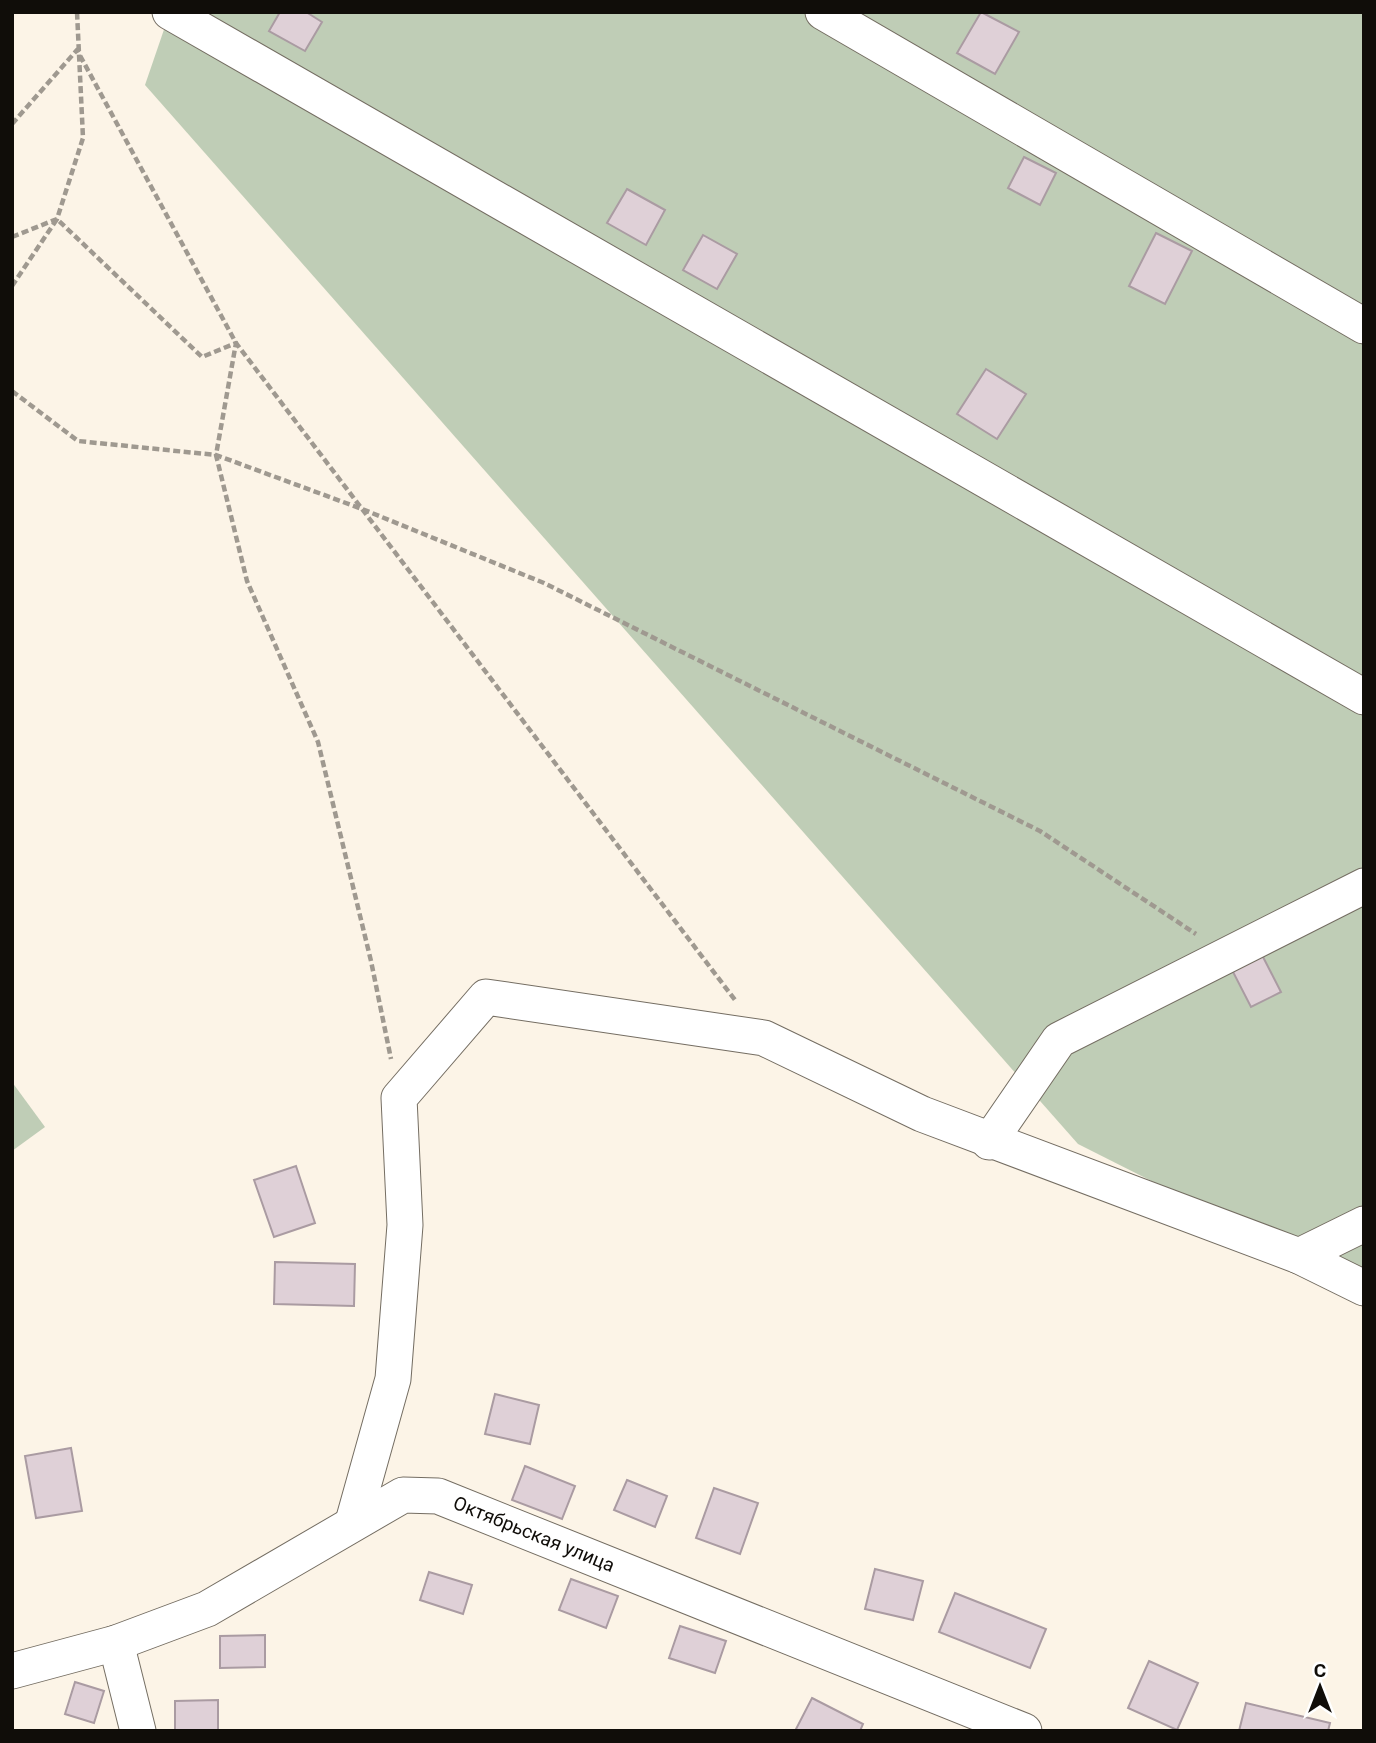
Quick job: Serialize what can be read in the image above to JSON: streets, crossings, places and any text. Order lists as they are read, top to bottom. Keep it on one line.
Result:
{"streets":{"street":["Октябрьская улица"]},"north":"top"}
